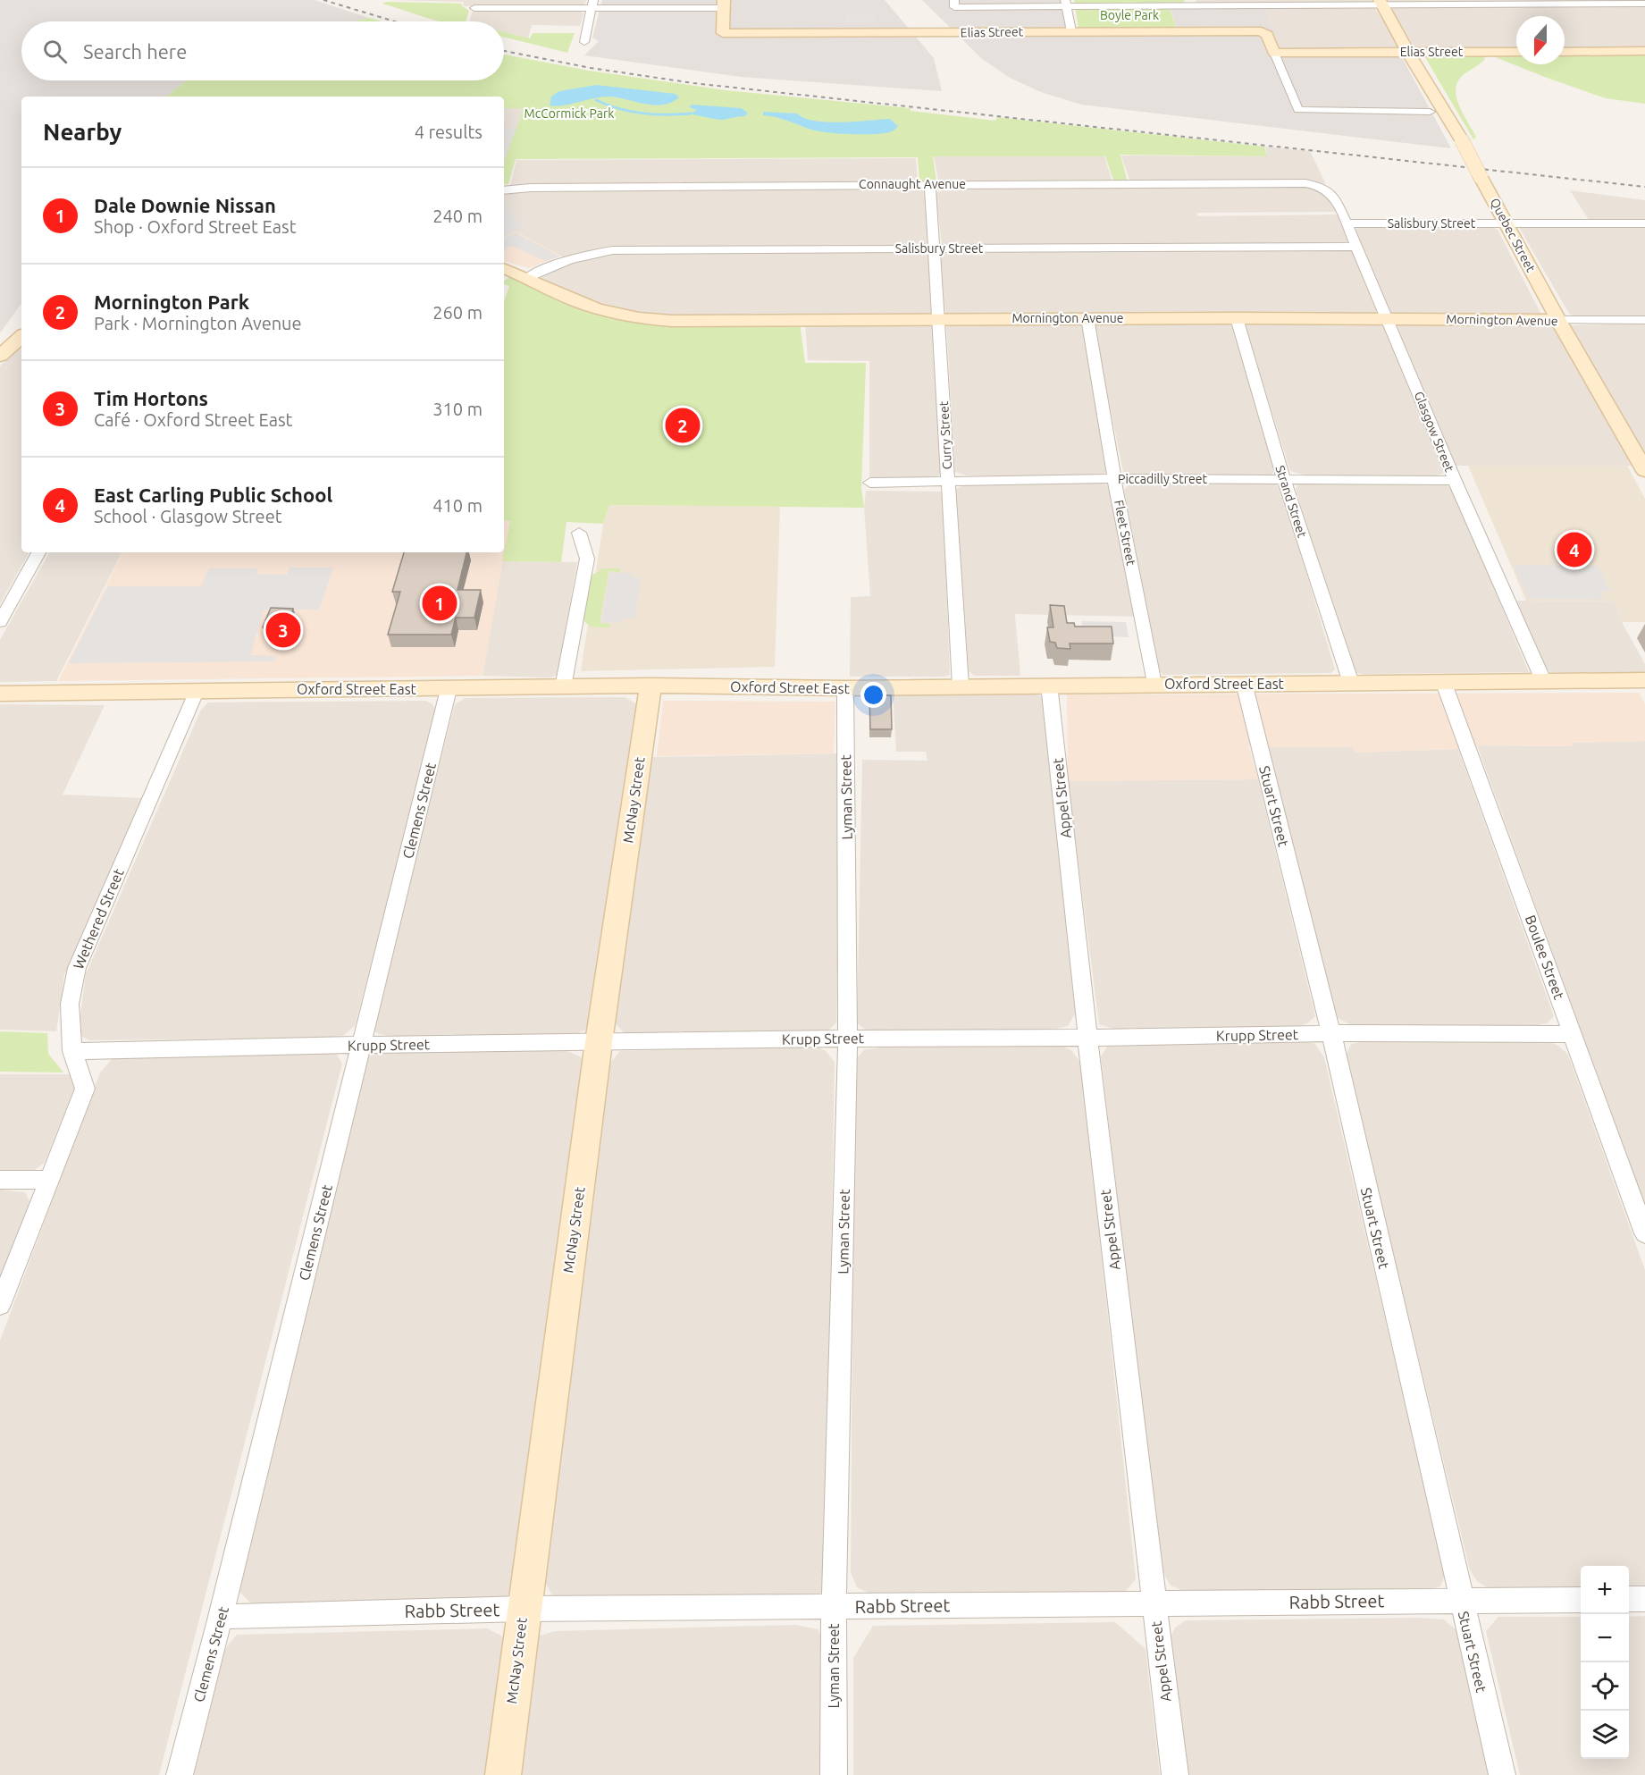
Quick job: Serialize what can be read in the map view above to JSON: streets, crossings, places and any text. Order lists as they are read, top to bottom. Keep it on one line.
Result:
{"streets":{"street":["Elias Street","Connaught Avenue","Salisbury Street","Quebec Street","Mornington Avenue","Glasgow Street","Curry Street","Piccadilly Street","Strand Street","Fleet Street","Oxford Street East","Lyman Street","Appel Street","McNay Street","Stuart Street","Clemens Street","Wethered Street","Boulee Street","Krupp Street","Rabb Street"]},"crossings":[["Elias Street","Quebec Street"],["Connaught Avenue","Glasgow Street"],["Connaught Avenue","Curry Street"],["Salisbury Street","Quebec Street"],["Salisbury Street","Mornington Avenue"],["Salisbury Street","Glasgow Street"],["Salisbury Street","Curry Street"],["Quebec Street","Mornington Avenue"],["Mornington Avenue","Glasgow Street"],["Mornington Avenue","Curry Street"],["Mornington Avenue","Strand Street"],["Mornington Avenue","Fleet Street"],["Glasgow Street","Piccadilly Street"],["Glasgow Street","Oxford Street East"],["Curry Street","Piccadilly Street"],["Curry Street","Oxford Street East"],["Piccadilly Street","Strand Street"],["Piccadilly Street","Fleet Street"],["Strand Street","Oxford Street East"],["Fleet Street","Oxford Street East"],["Oxford Street East","Lyman Street"],["Oxford Street East","Appel Street"],["Oxford Street East","McNay Street"],["Oxford Street East","Stuart Street"],["Oxford Street East","Clemens Street"],["Oxford Street East","Wethered Street"],["Oxford Street East","Boulee Street"],["Lyman Street","Krupp Street"],["Lyman Street","Rabb Street"],["Appel Street","Krupp Street"],["Appel Street","Rabb Street"],["McNay Street","Krupp Street"],["McNay Street","Rabb Street"],["Stuart Street","Krupp Street"],["Stuart Street","Rabb Street"],["Clemens Street","Krupp Street"],["Clemens Street","Rabb Street"],["Wethered Street","Krupp Street"],["Boulee Street","Krupp Street"]],"parks":["Boyle Park","McCormick Park"],"north":"bottom","page":{"search":"Search here","heading":["Nearby","4 results"],"list":[{"mark":"1","name":"Dale Downie Nissan","note":"Shop · Oxford Street East","value":"240 m"},{"mark":"2","name":"Mornington Park","note":"Park · Mornington Avenue","value":"260 m"},{"mark":"3","name":"Tim Hortons","note":"Café · Oxford Street East","value":"310 m"},{"mark":"4","name":"East Carling Public School","note":"School · Glasgow Street","value":"410 m"}],"pins":["2","4","1","3"],"map_buttons":["+","−"]}}
